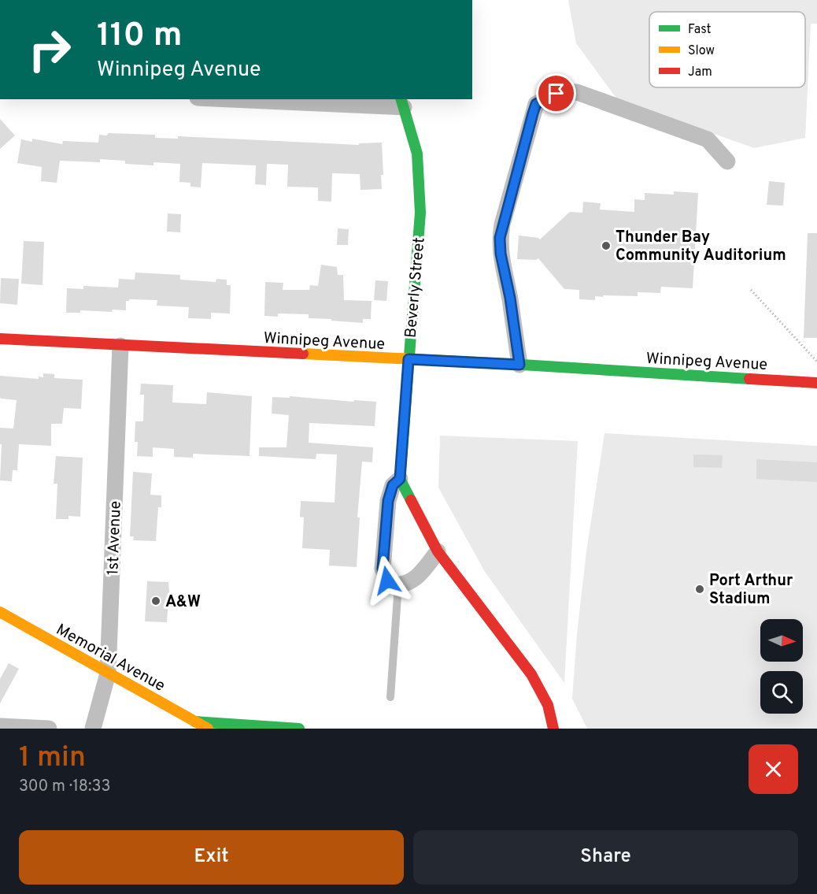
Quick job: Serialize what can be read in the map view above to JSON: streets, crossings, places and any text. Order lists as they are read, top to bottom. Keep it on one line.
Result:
{"streets":{"street":["Beverly Street","Winnipeg Avenue","1st Avenue","Memorial Avenue"]},"crossings":[["Beverly Street","Winnipeg Avenue"],["Winnipeg Avenue","1st Avenue"],["1st Avenue","Memorial Avenue"]],"places":["Thunder Bay Community Auditorium","Port Arthur Stadium","A&W"],"legend":["Fast","Slow","Jam"],"north":"right","page":{"turn":["110 m","Winnipeg Avenue"],"heading":["1 min","300 m · 18:33"],"buttons":["Exit","Share"]}}
